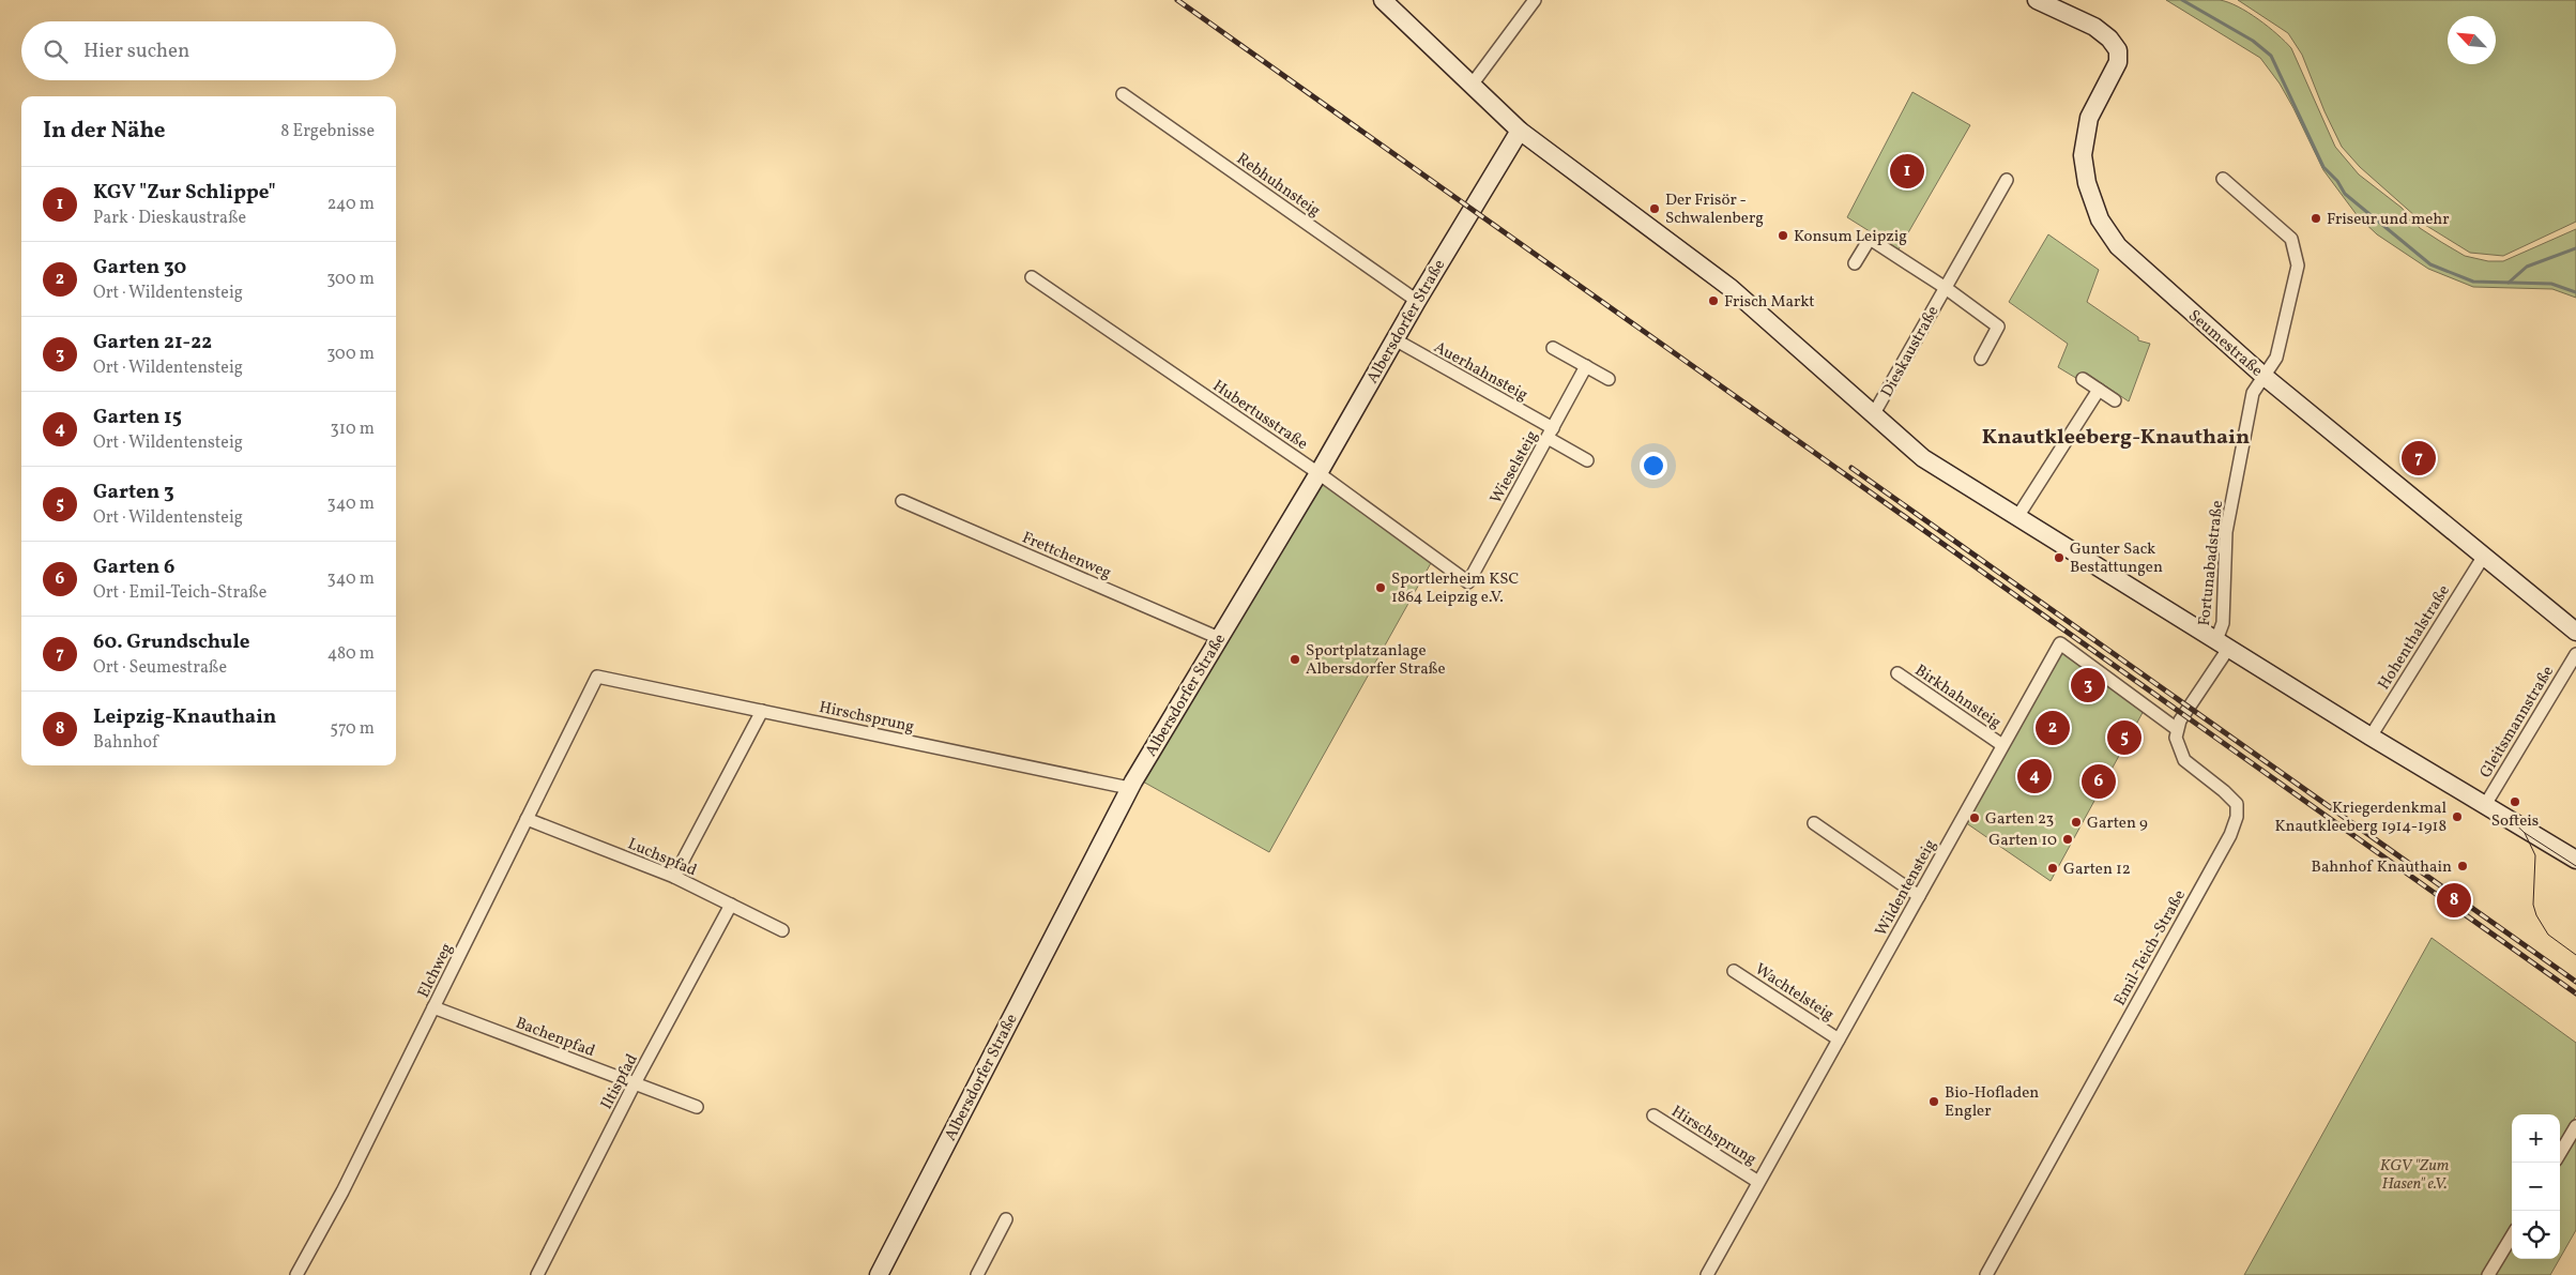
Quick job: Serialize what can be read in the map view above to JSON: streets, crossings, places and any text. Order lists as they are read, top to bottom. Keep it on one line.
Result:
{"streets":{"street":["Rebhuhnsteig","Albersdorfer Straße","Seumestraße","Dieskaustraße","Auerhahnsteig","Hubertusstraße","Wieselsteig","Frettchenweg","Fortunabadstraße","Hohenthalstraße","Birkhahnsteig","Hirschsprung","Gleitsmannstraße","Luchspfad","Wildentensteig","Emil-Teich-Straße","Elchweg","Wachtelsteig","Bachenpfad","Iltispfad"]},"crossings":[["Rebhuhnsteig","Albersdorfer Straße"],["Albersdorfer Straße","Auerhahnsteig"],["Albersdorfer Straße","Hubertusstraße"],["Albersdorfer Straße","Frettchenweg"],["Albersdorfer Straße","Hirschsprung"],["Seumestraße","Fortunabadstraße"],["Seumestraße","Hohenthalstraße"],["Auerhahnsteig","Wieselsteig"],["Hubertusstraße","Wieselsteig"],["Birkhahnsteig","Wildentensteig"],["Hirschsprung","Wildentensteig"],["Hirschsprung","Elchweg"],["Luchspfad","Elchweg"],["Luchspfad","Iltispfad"],["Wildentensteig","Emil-Teich-Straße"],["Wildentensteig","Wachtelsteig"],["Elchweg","Bachenpfad"],["Bachenpfad","Iltispfad"]],"districts":["Knautkleeberg-Knauthain"],"parks":["KGV \"Zum Hasen\" e.V."],"places":["Der Frisör - Schwalenberg","Friseur und mehr","Konsum Leipzig","Frisch Markt","Gunter Sack Bestattungen","Sportlerheim KSC 1864 Leipzig e.V.","Sportplatzanlage Albersdorfer Straße","Softeis","Kriegerdenkmal Knautkleeberg 1914-1918","Garten 23","Garten 9","Garten 10","Bahnhof Knauthain","Garten 12","Bio-Hofladen Engler"],"north":"top left","page":{"search":"Hier suchen","heading":["In der Nähe","8 Ergebnisse"],"pins":["1","7","3","2","5","4","6","8"],"list":[{"mark":"1","name":"KGV \"Zur Schlippe\"","note":"Park · Dieskaustraße","value":"240 m"},{"mark":"2","name":"Garten 30","note":"Ort · Wildentensteig","value":"300 m"},{"mark":"3","name":"Garten 21-22","note":"Ort · Wildentensteig","value":"300 m"},{"mark":"4","name":"Garten 15","note":"Ort · Wildentensteig","value":"310 m"},{"mark":"5","name":"Garten 3","note":"Ort · Wildentensteig","value":"340 m"},{"mark":"6","name":"Garten 6","note":"Ort · Emil-Teich-Straße","value":"340 m"},{"mark":"7","name":"60. Grundschule","note":"Ort · Seumestraße","value":"480 m"},{"mark":"8","name":"Leipzig-Knauthain","note":"Bahnhof","value":"570 m"}],"map_buttons":["+","−"]}}
